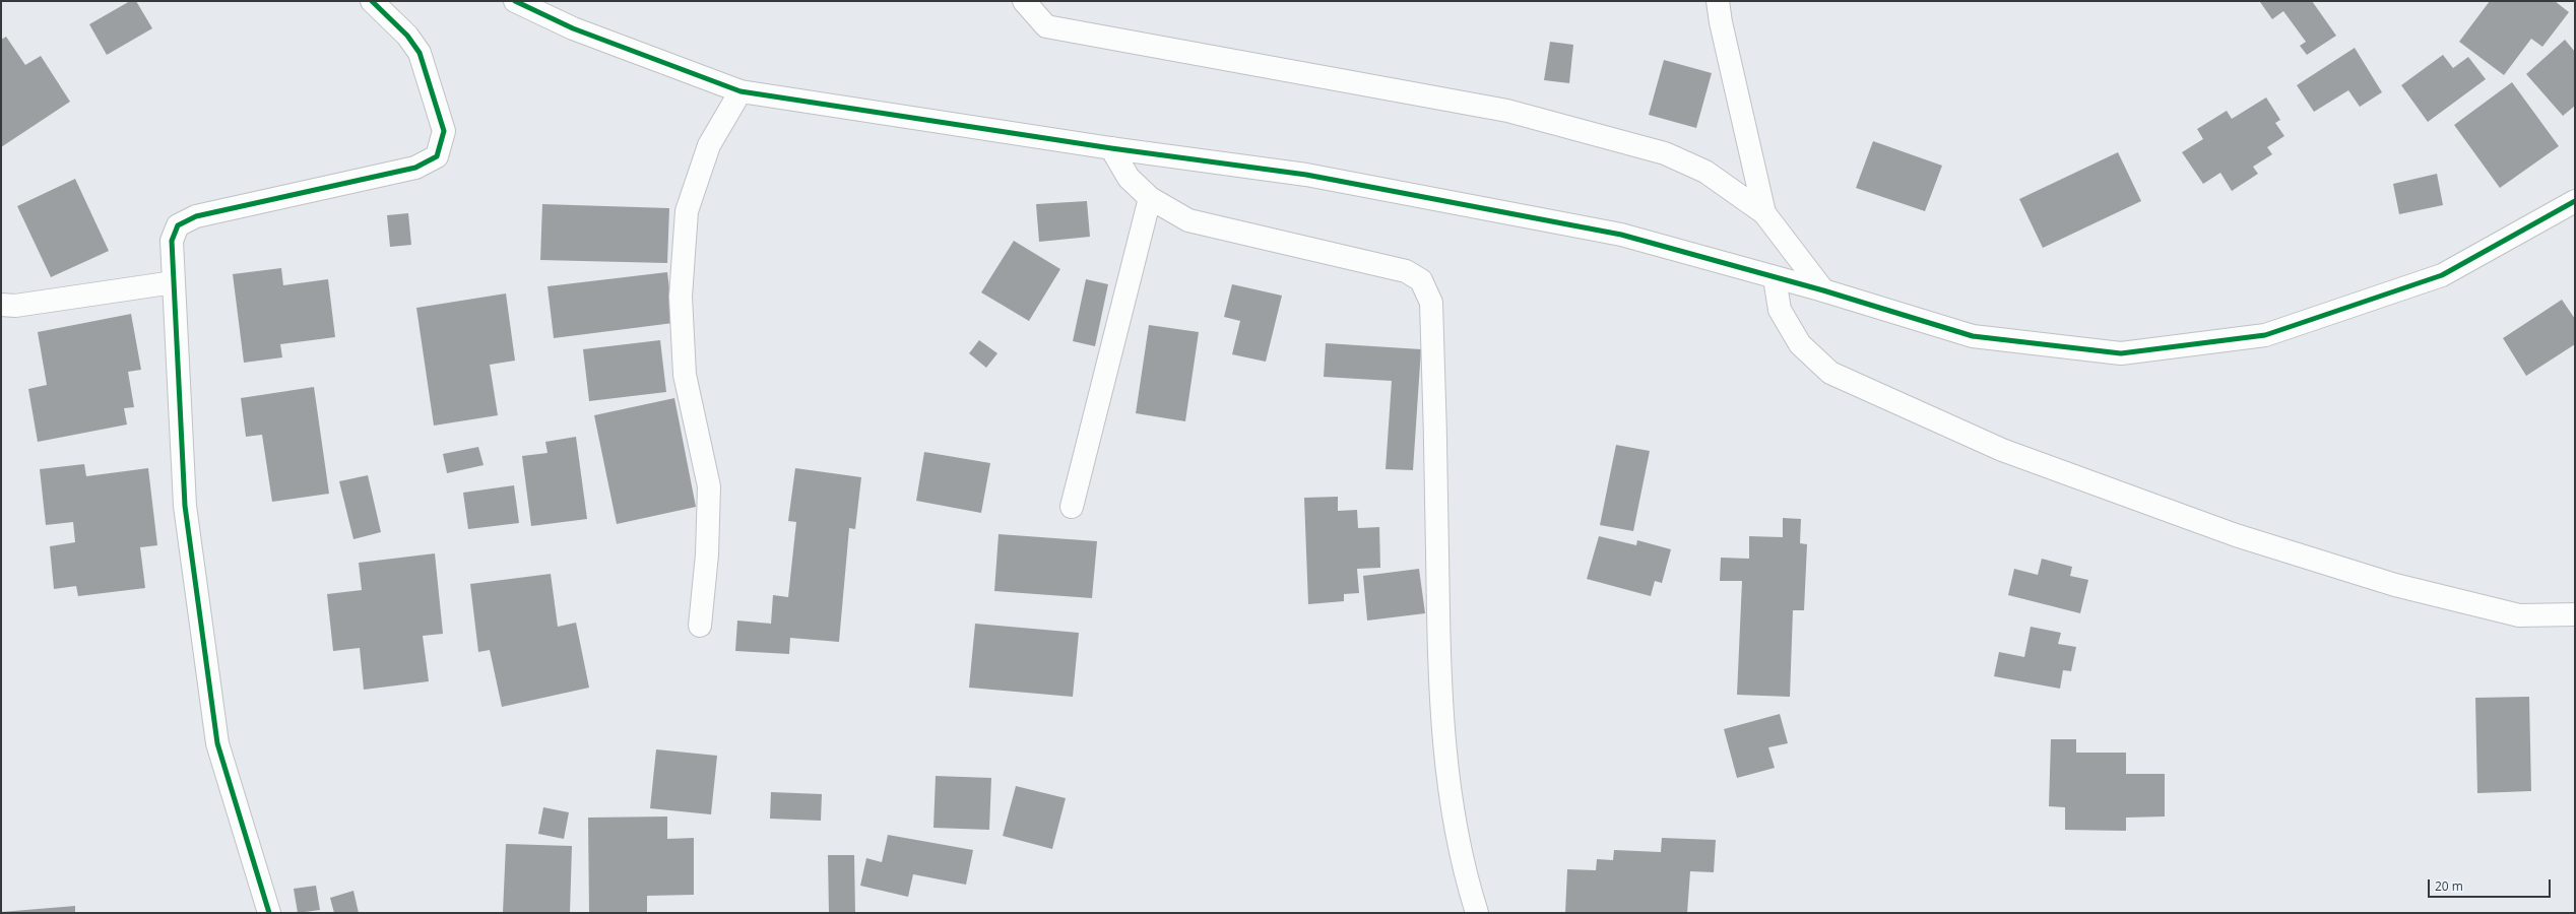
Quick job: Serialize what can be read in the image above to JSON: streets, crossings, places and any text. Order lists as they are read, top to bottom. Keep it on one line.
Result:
{"scale_bar":"20 m"}
